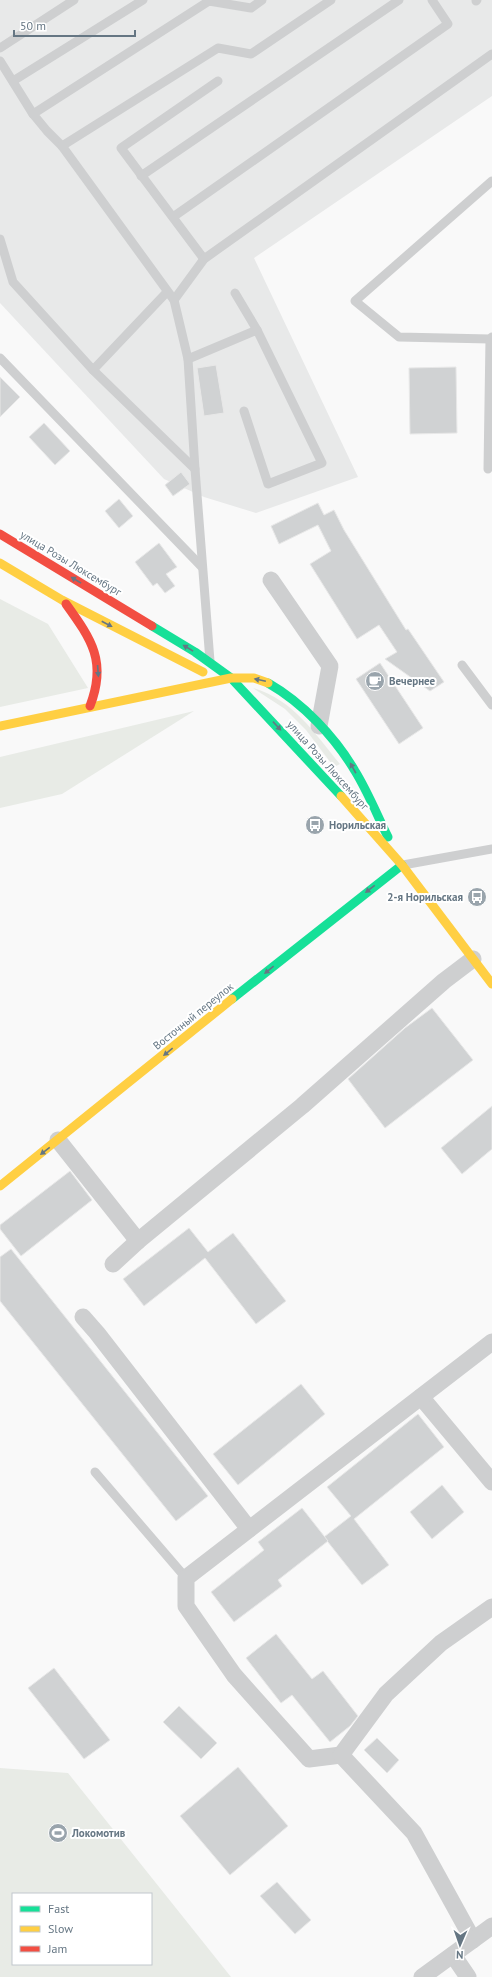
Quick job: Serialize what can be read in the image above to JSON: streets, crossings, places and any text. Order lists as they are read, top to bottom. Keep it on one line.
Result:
{"streets":{"main road":["улица Розы Люксембург","Восточный переулок"]},"crossings":[["улица Розы Люксембург","Восточный переулок"]],"one_way":["Восточный переулок"],"places":{"cafe":["Вечернее"],"bus stop":["Норильская","2-я Норильская"],"sports":["Локомотив"]},"legend":["Fast","Slow","Jam"],"scale_bar":"50 m","north":"bottom"}
